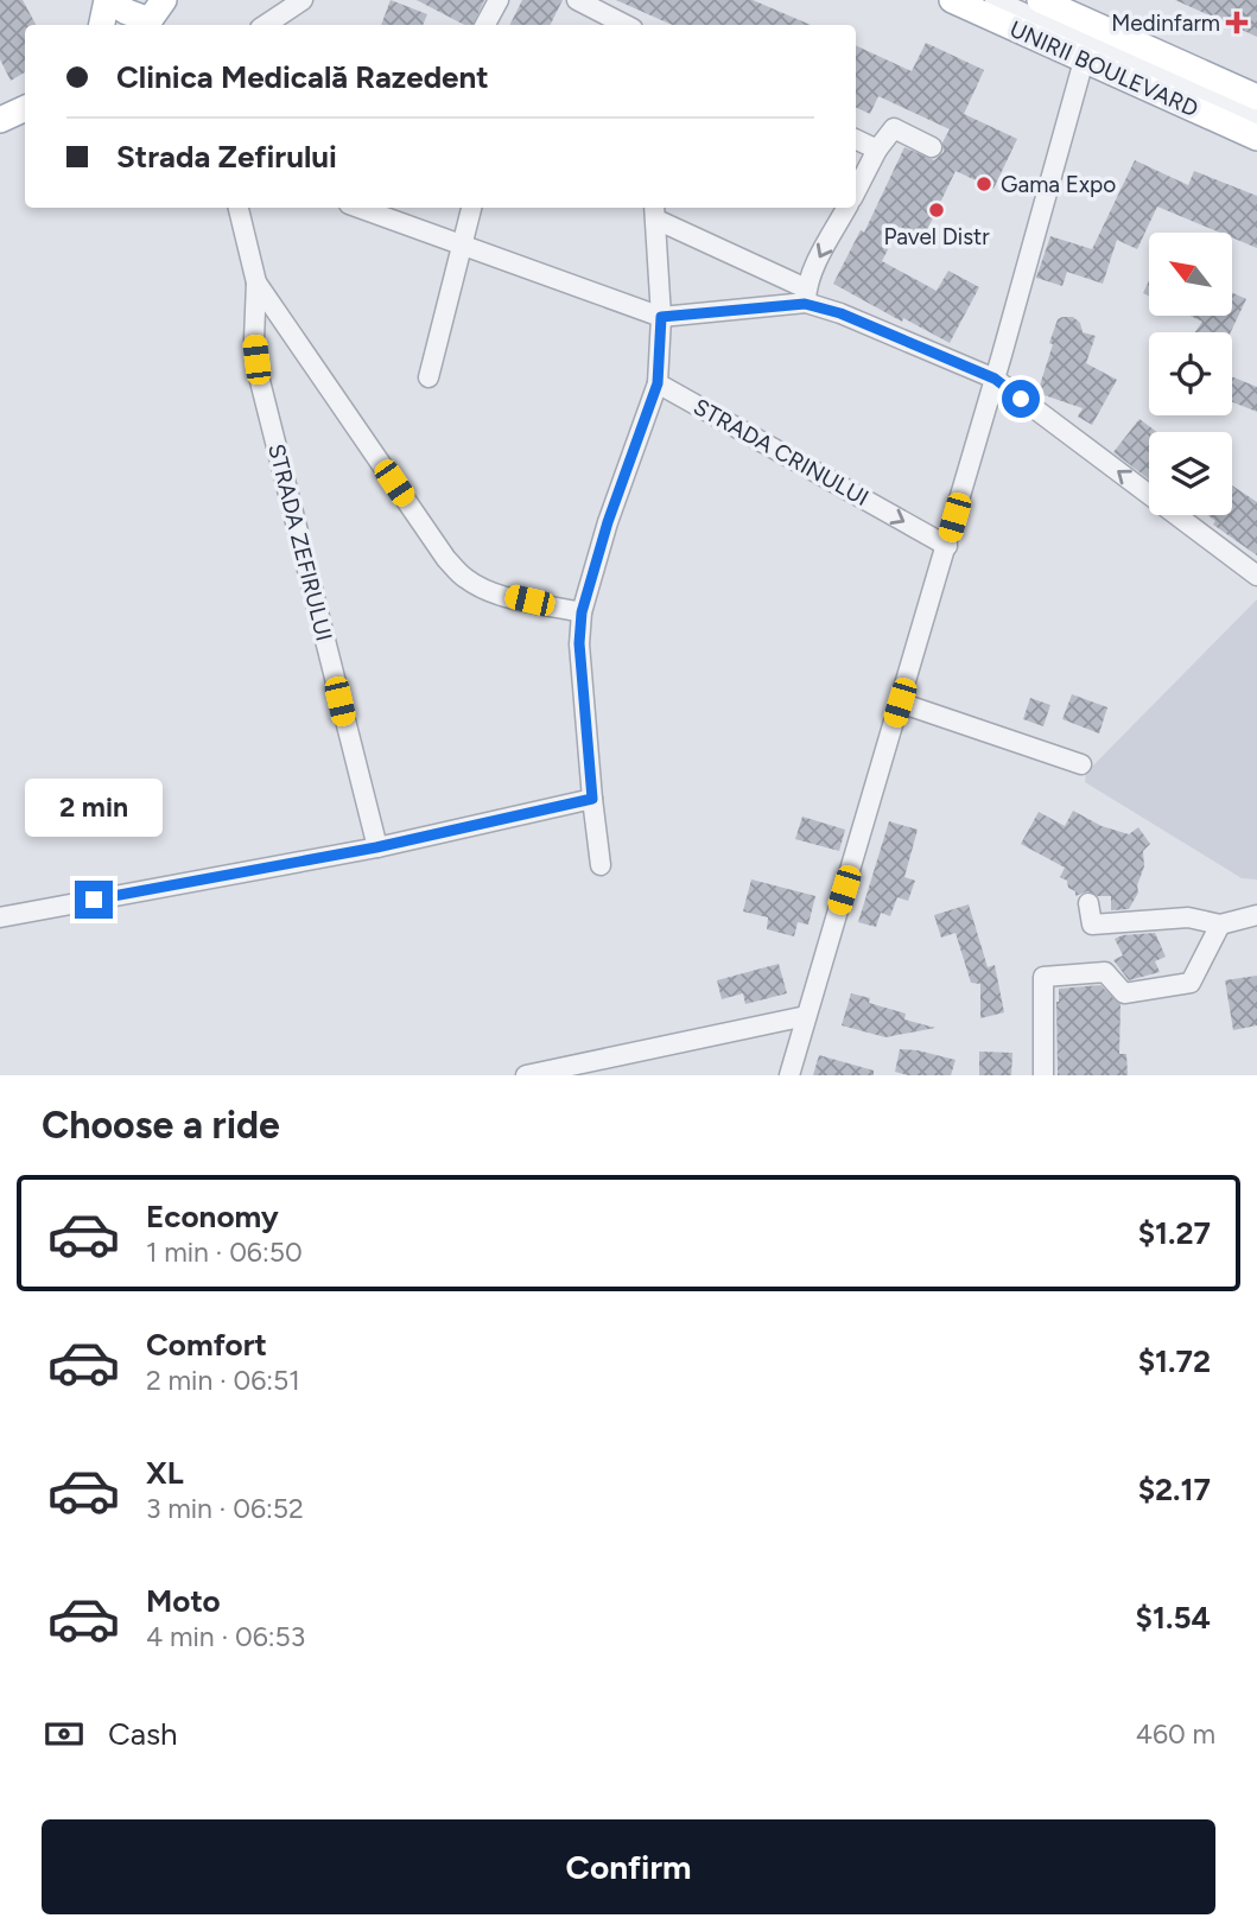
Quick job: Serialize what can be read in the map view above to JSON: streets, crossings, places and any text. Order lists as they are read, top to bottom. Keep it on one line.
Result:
{"streets":{"main road":["UNIRII BOULEVARD"],"street":["STRADA CRINULUI","STRADA ZEFIRULUI"]},"places":{"health":["Medinfarm"],"other":["Gama Expo","Pavel Distr"]},"north":"top left","page":{"banner":["Clinica Medicală Razedent","Strada Zefirului"],"bubble":"2 min","heading":"Choose a ride","list":[{"name":"Economy","note":"1 min · 06:50","value":"$1.27"},{"name":"Comfort","note":"2 min · 06:51","value":"$1.72"},{"name":"XL","note":"3 min · 06:52","value":"$2.17"},{"name":"Moto","note":"4 min · 06:53","value":"$1.54"}],"pay":["Cash","460 m"],"buttons":"Confirm"}}
